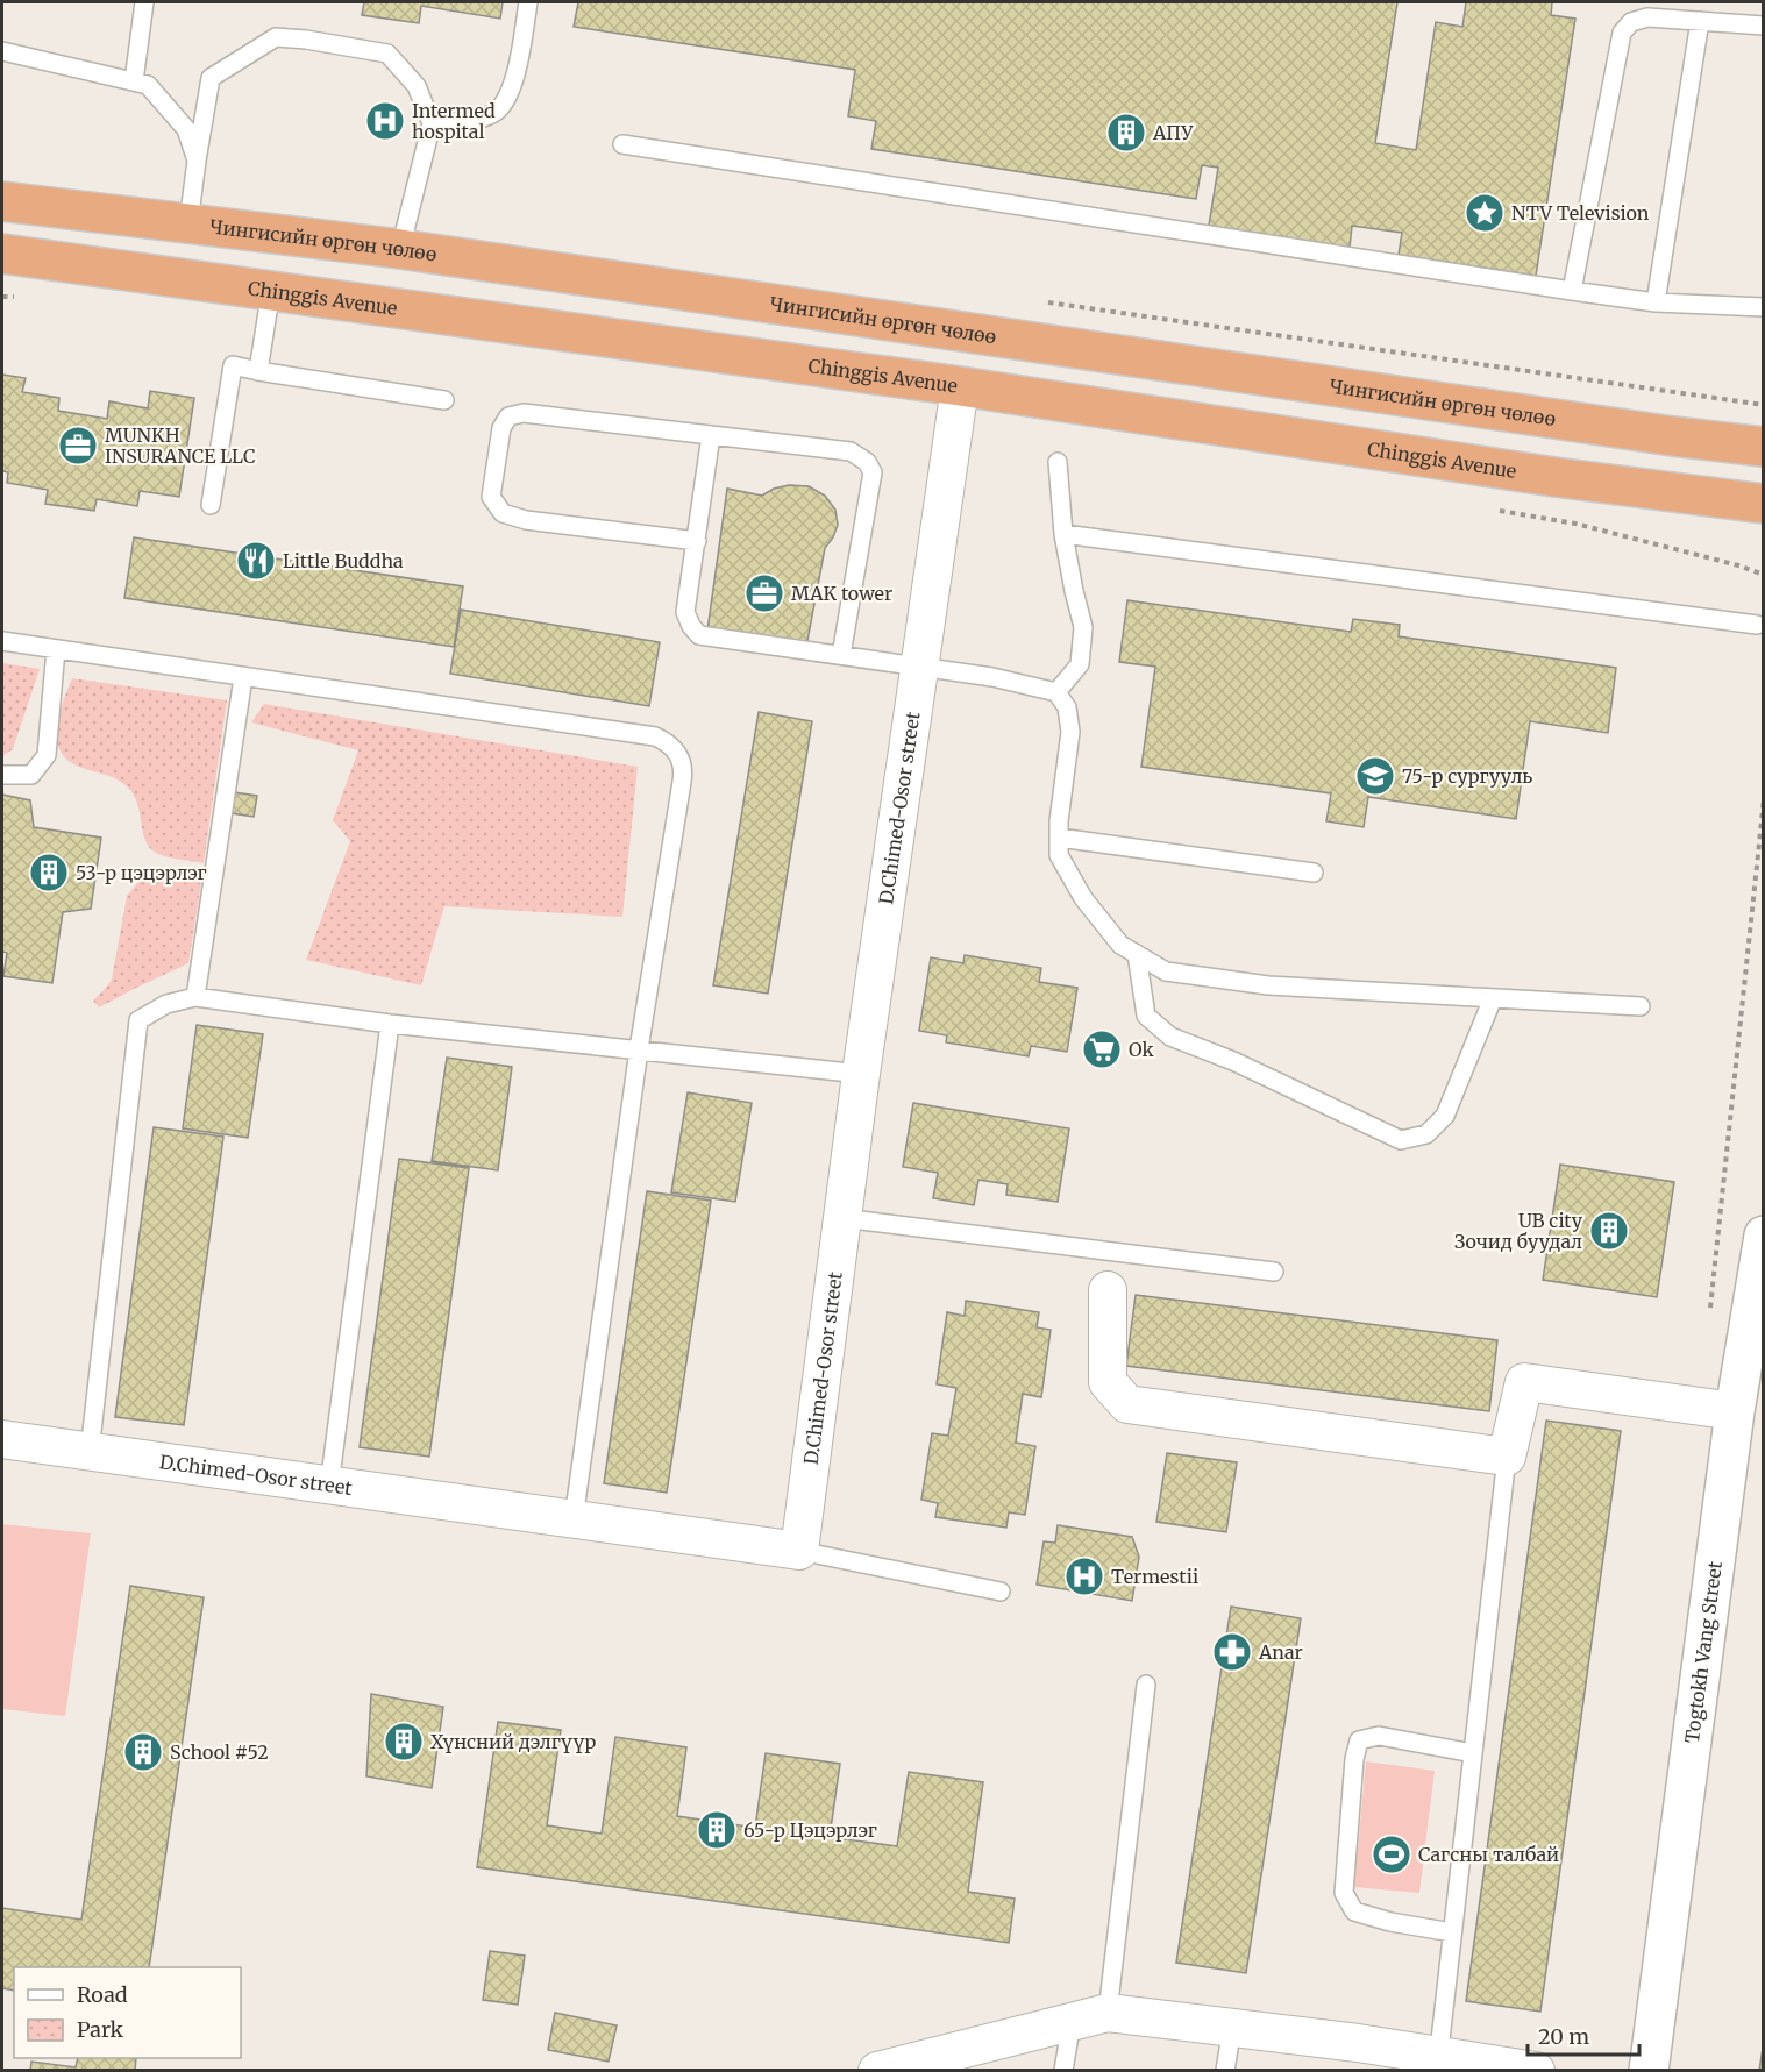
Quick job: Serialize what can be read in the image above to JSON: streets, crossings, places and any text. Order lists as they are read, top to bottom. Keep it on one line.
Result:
{"streets":{"highway":["Чингисийн өргөн чөлөө","Chinggis Avenue"],"street":["D.Chimed-Osor street","Togtokh Vang Street"]},"crossings":[["Chinggis Avenue","D.Chimed-Osor street"]],"places":{"hospital":["Intermed hospital","Termestii"],"building":["АПУ","53-р цэцэрлэг","UB city Зочид буудал","Хүнсний дэлгүүр","School #52","65-р Цэцэрлэг"],"place":["NTV Television"],"office":["MUNKH INSURANCE LLC","MAK tower"],"restaurant":["Little Buddha"],"school or university":["75-р сургууль"],"supermarket":["Ok"],"pharmacy":["Anar"],"sports":["Сагсны талбай"]},"legend":["Road","Park"],"scale_bar":"20 m"}
